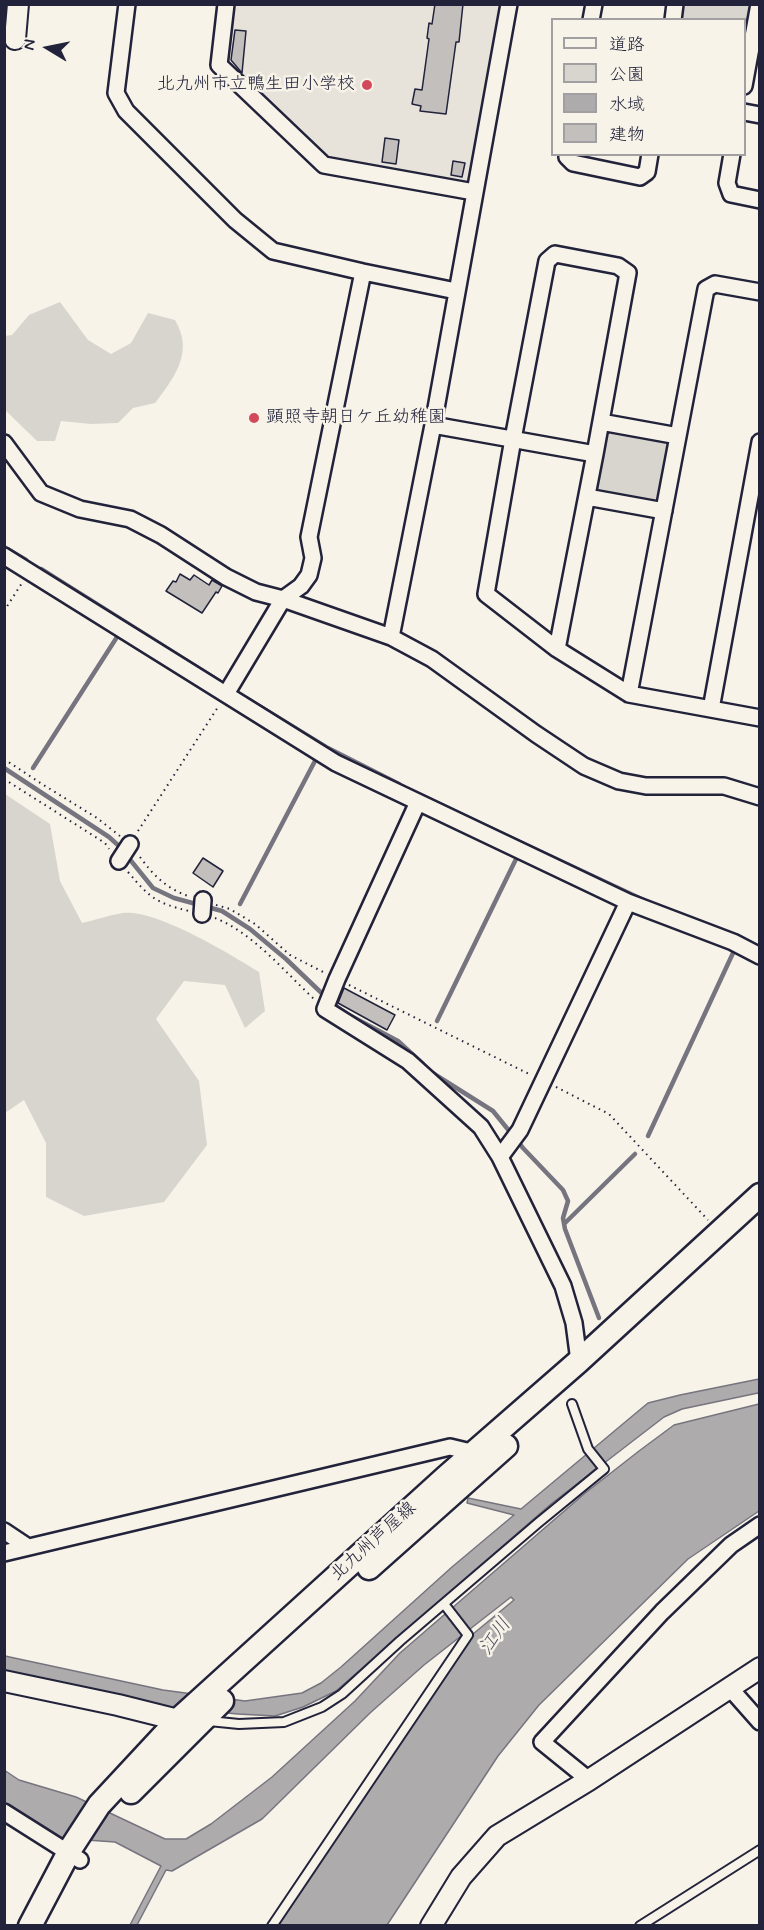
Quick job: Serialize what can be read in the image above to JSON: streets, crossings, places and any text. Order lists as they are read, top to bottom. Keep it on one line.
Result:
{"streets":{"main road":["北九州芦屋線"]},"water":["江川"],"places":["北九州市立鴨生田小学校","顕照寺朝日ケ丘幼稚園"],"legend":["道路","公園","水域","建物"],"north":"left"}
